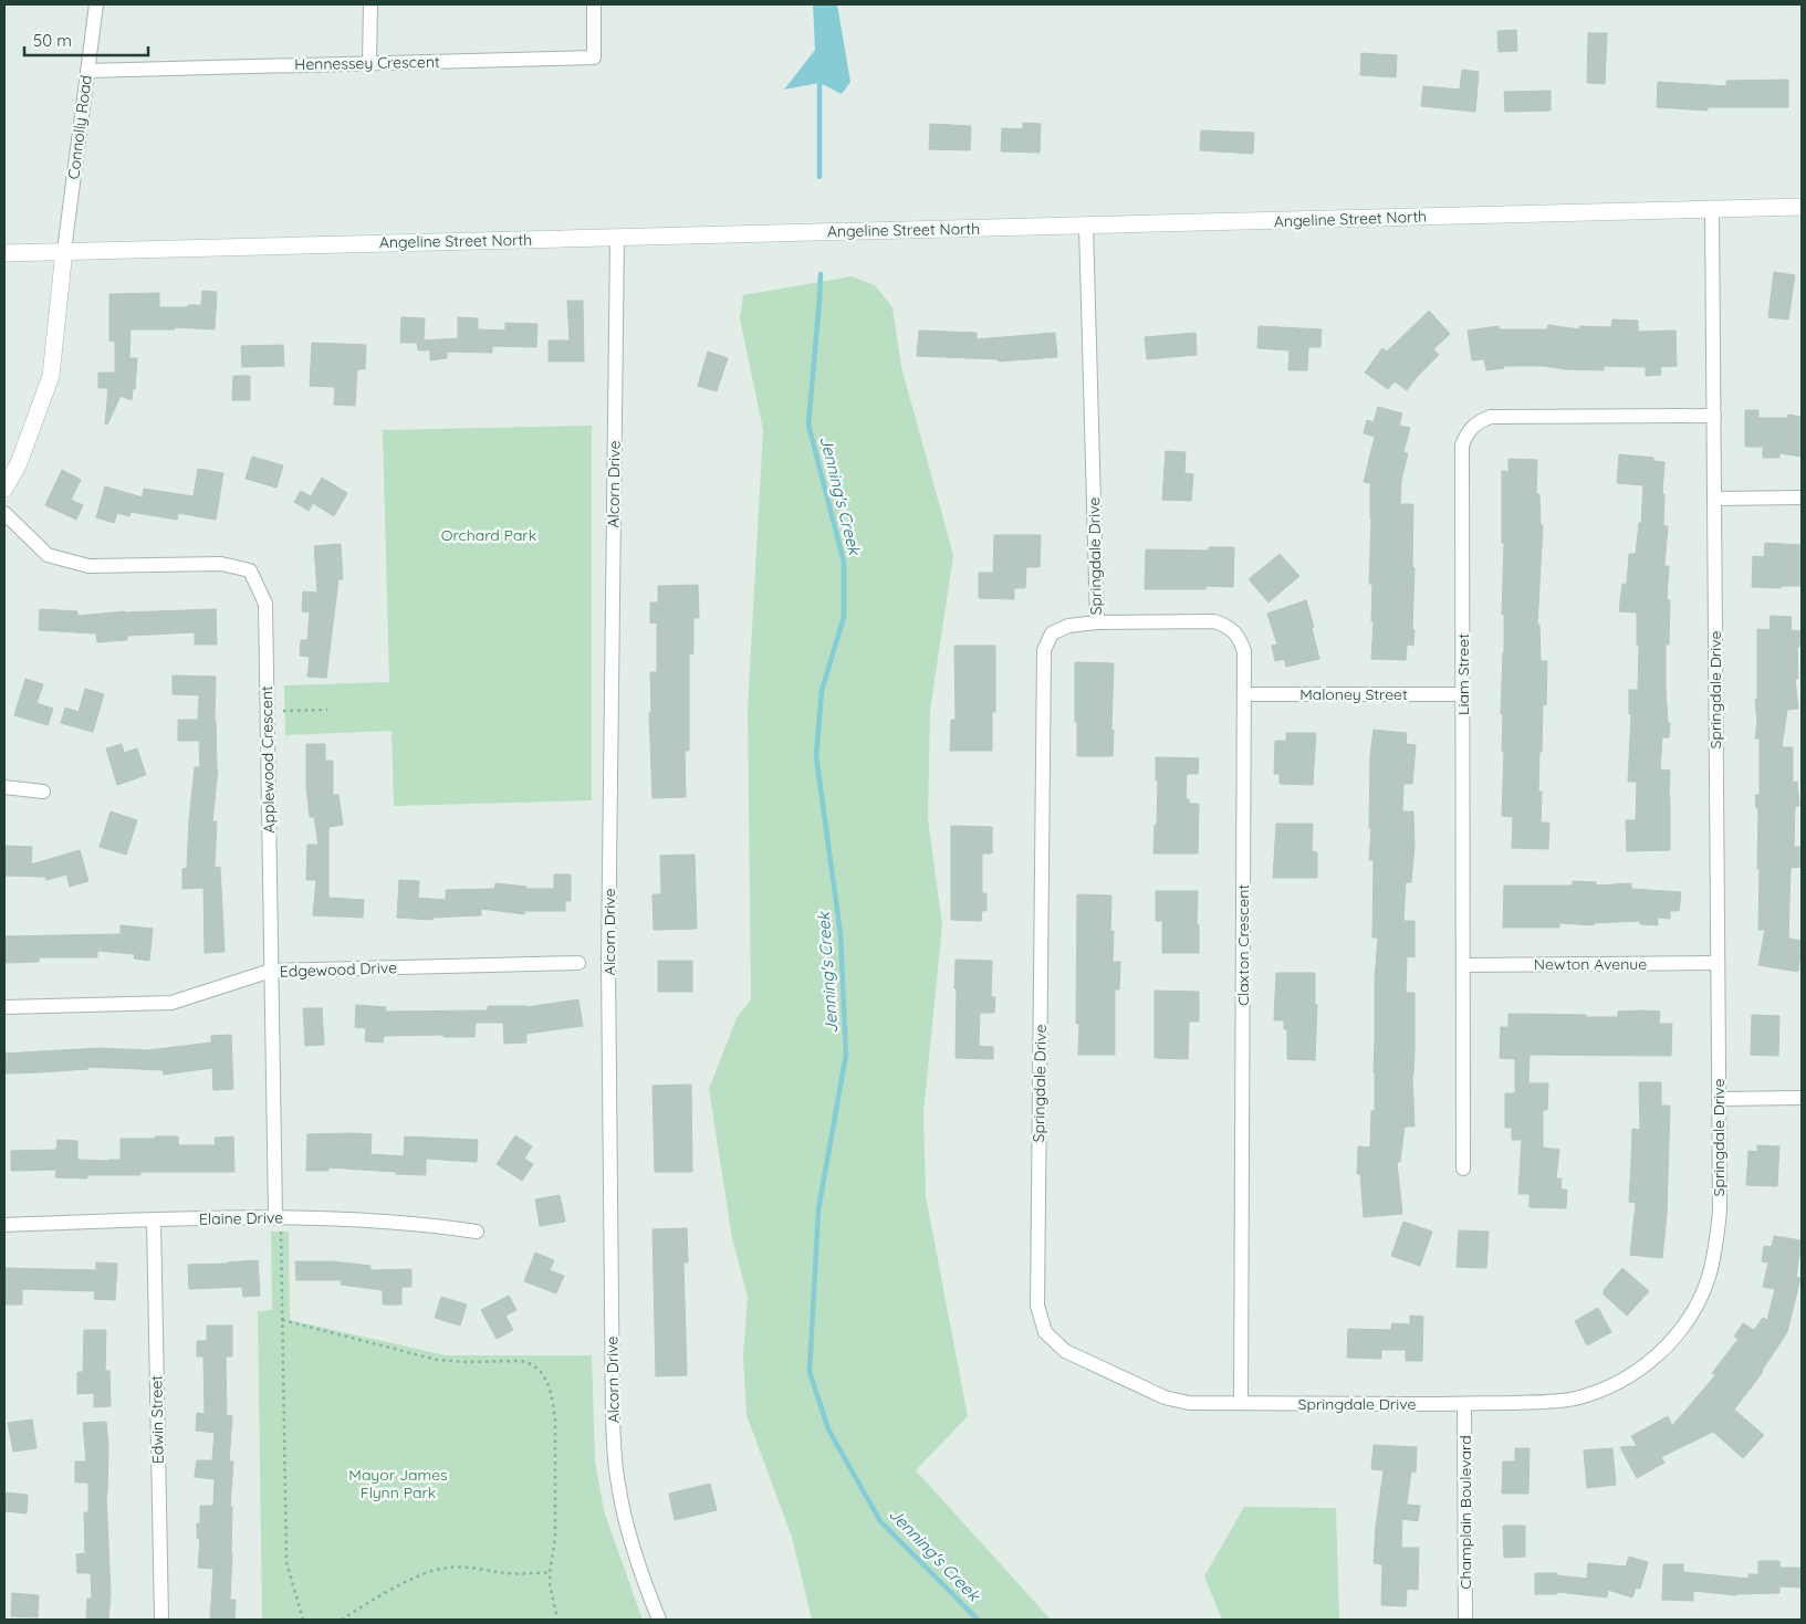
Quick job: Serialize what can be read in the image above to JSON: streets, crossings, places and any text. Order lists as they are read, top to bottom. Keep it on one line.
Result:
{"streets":{"main road":["Angeline Street North"],"street":["Hennessey Crescent","Connolly Road","Alcorn Drive","Springdale Drive","Liam Street","Maloney Street","Applewood Crescent","Claxton Crescent","Newton Avenue","Edgewood Drive","Elaine Drive","Edwin Street","Champlain Boulevard"]},"crossings":[["Hennessey Crescent","Connolly Road"],["Connolly Road","Angeline Street North"],["Angeline Street North","Alcorn Drive"],["Angeline Street North","Springdale Drive"],["Springdale Drive","Liam Street"],["Springdale Drive","Claxton Crescent"],["Springdale Drive","Newton Avenue"],["Springdale Drive","Champlain Boulevard"],["Liam Street","Maloney Street"],["Liam Street","Newton Avenue"],["Maloney Street","Claxton Crescent"],["Applewood Crescent","Edgewood Drive"],["Applewood Crescent","Elaine Drive"],["Elaine Drive","Edwin Street"]],"water":["Jenning's Creek"],"parks":["Orchard Park","Mayor James Flynn Park"],"scale_bar":"50 m"}
